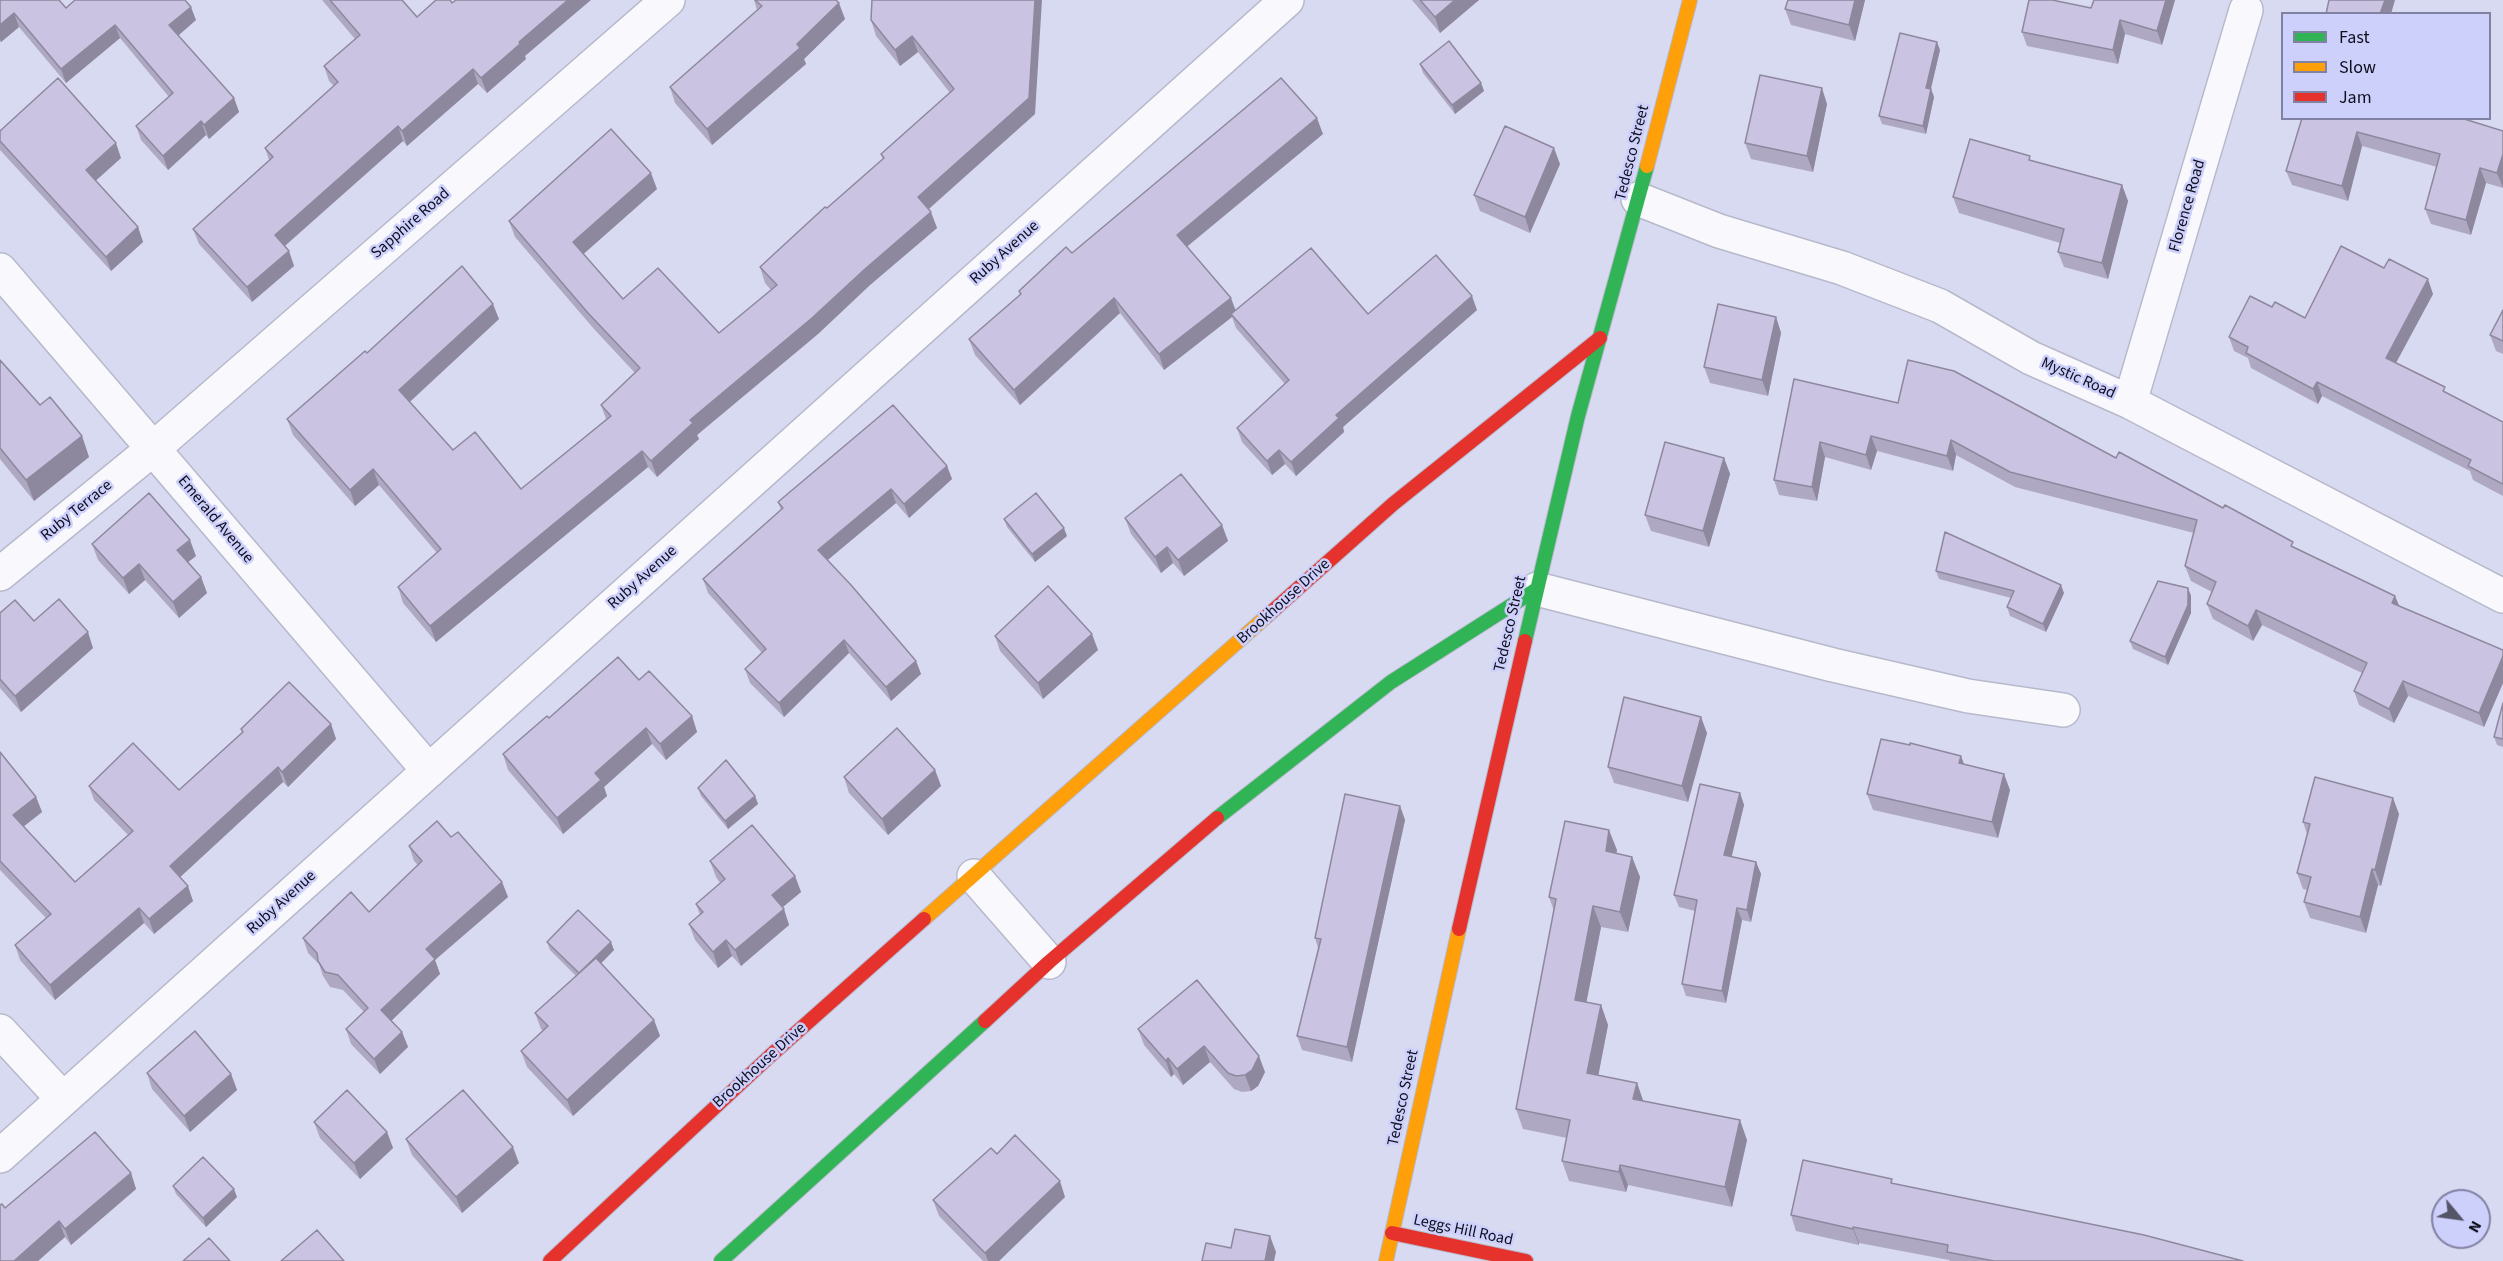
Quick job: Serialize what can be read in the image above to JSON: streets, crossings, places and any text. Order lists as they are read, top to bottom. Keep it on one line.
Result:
{"streets":{"main road":["Tedesco Street","Brookhouse Drive","Leggs Hill Road"],"street":["Florence Road","Sapphire Road","Ruby Avenue","Mystic Road","Ruby Terrace","Emerald Avenue"]},"crossings":[["Tedesco Street","Mystic Road"],["Tedesco Street","Brookhouse Drive"],["Tedesco Street","Leggs Hill Road"],["Florence Road","Mystic Road"],["Sapphire Road","Ruby Terrace"],["Sapphire Road","Emerald Avenue"],["Ruby Avenue","Emerald Avenue"],["Ruby Terrace","Emerald Avenue"]],"legend":["Fast","Slow","Jam"],"north":"bottom right"}
